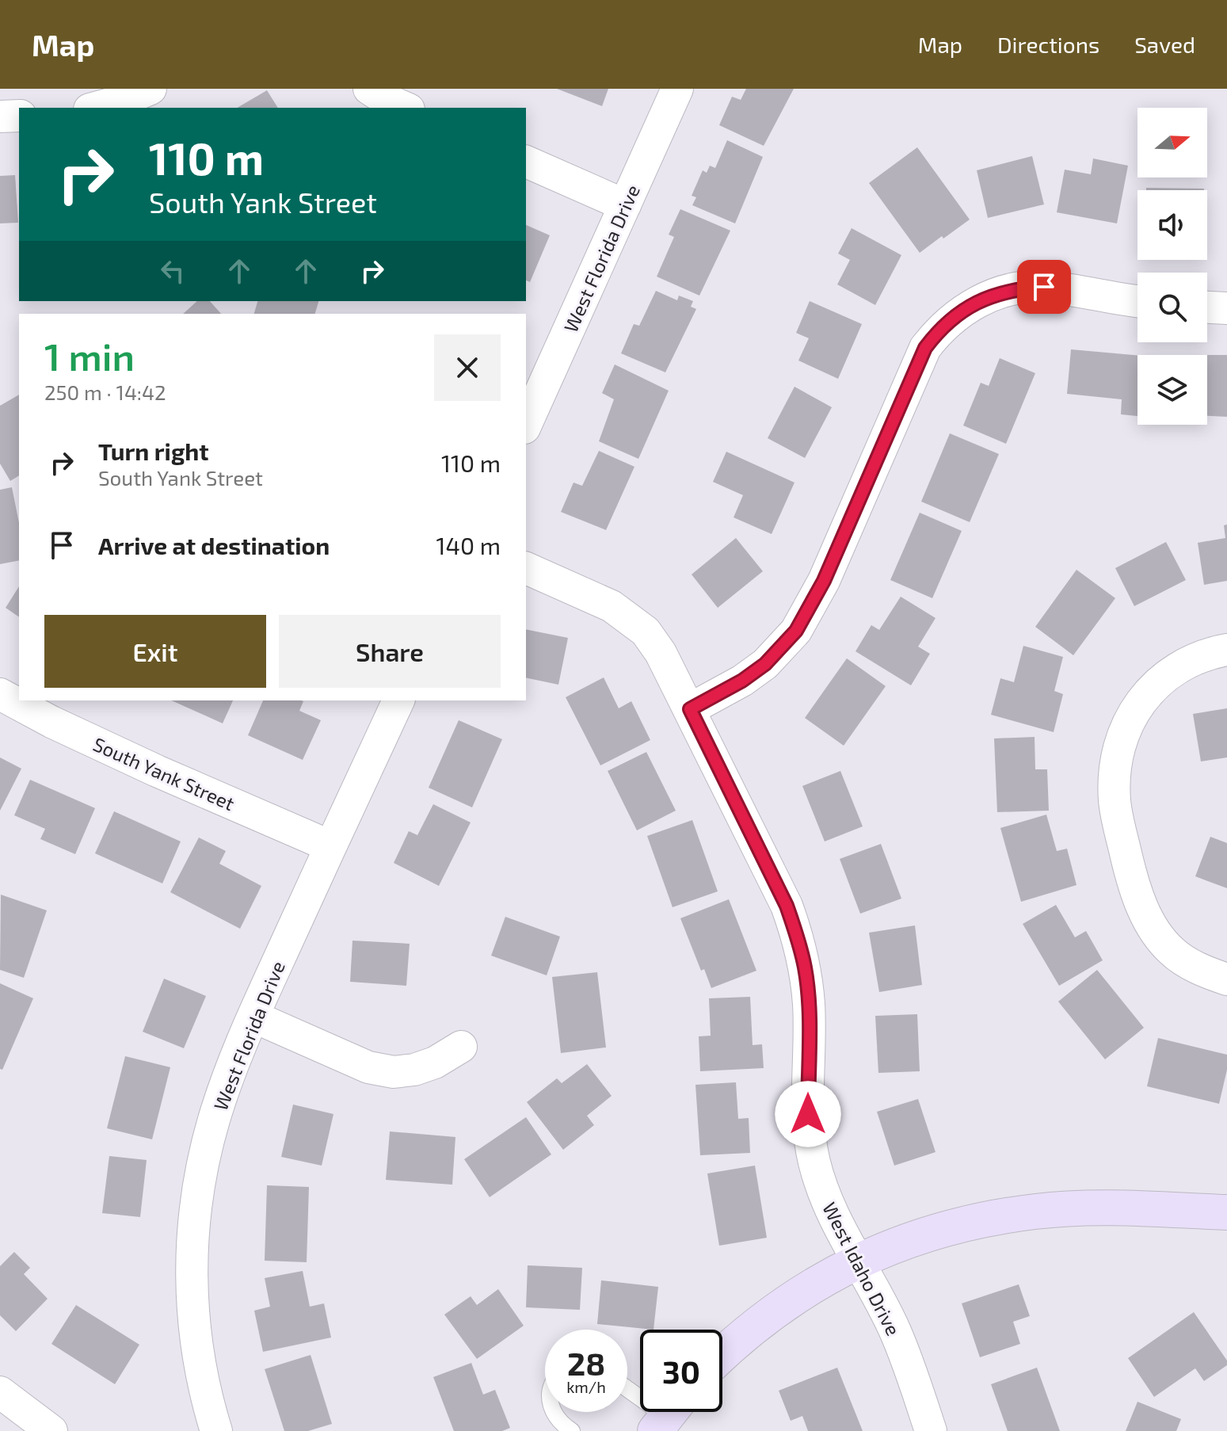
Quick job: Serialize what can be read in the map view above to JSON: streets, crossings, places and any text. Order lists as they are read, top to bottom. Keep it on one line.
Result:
{"streets":{"street":["West Florida Drive","South Yank Street","West Idaho Drive"]},"crossings":[["West Florida Drive","South Yank Street"]],"north":"right","page":{"header":"Map","nav":["Map","Directions","Saved"],"turn":["110 m","South Yank Street"],"heading":["1 min","250 m · 14:42"],"list":[{"name":"Turn right","note":"South Yank Street","value":"110 m"},{"name":"Arrive at destination","value":"140 m"}],"buttons":["Exit","Share"],"speed":"28 km/h","limit":"30"}}
